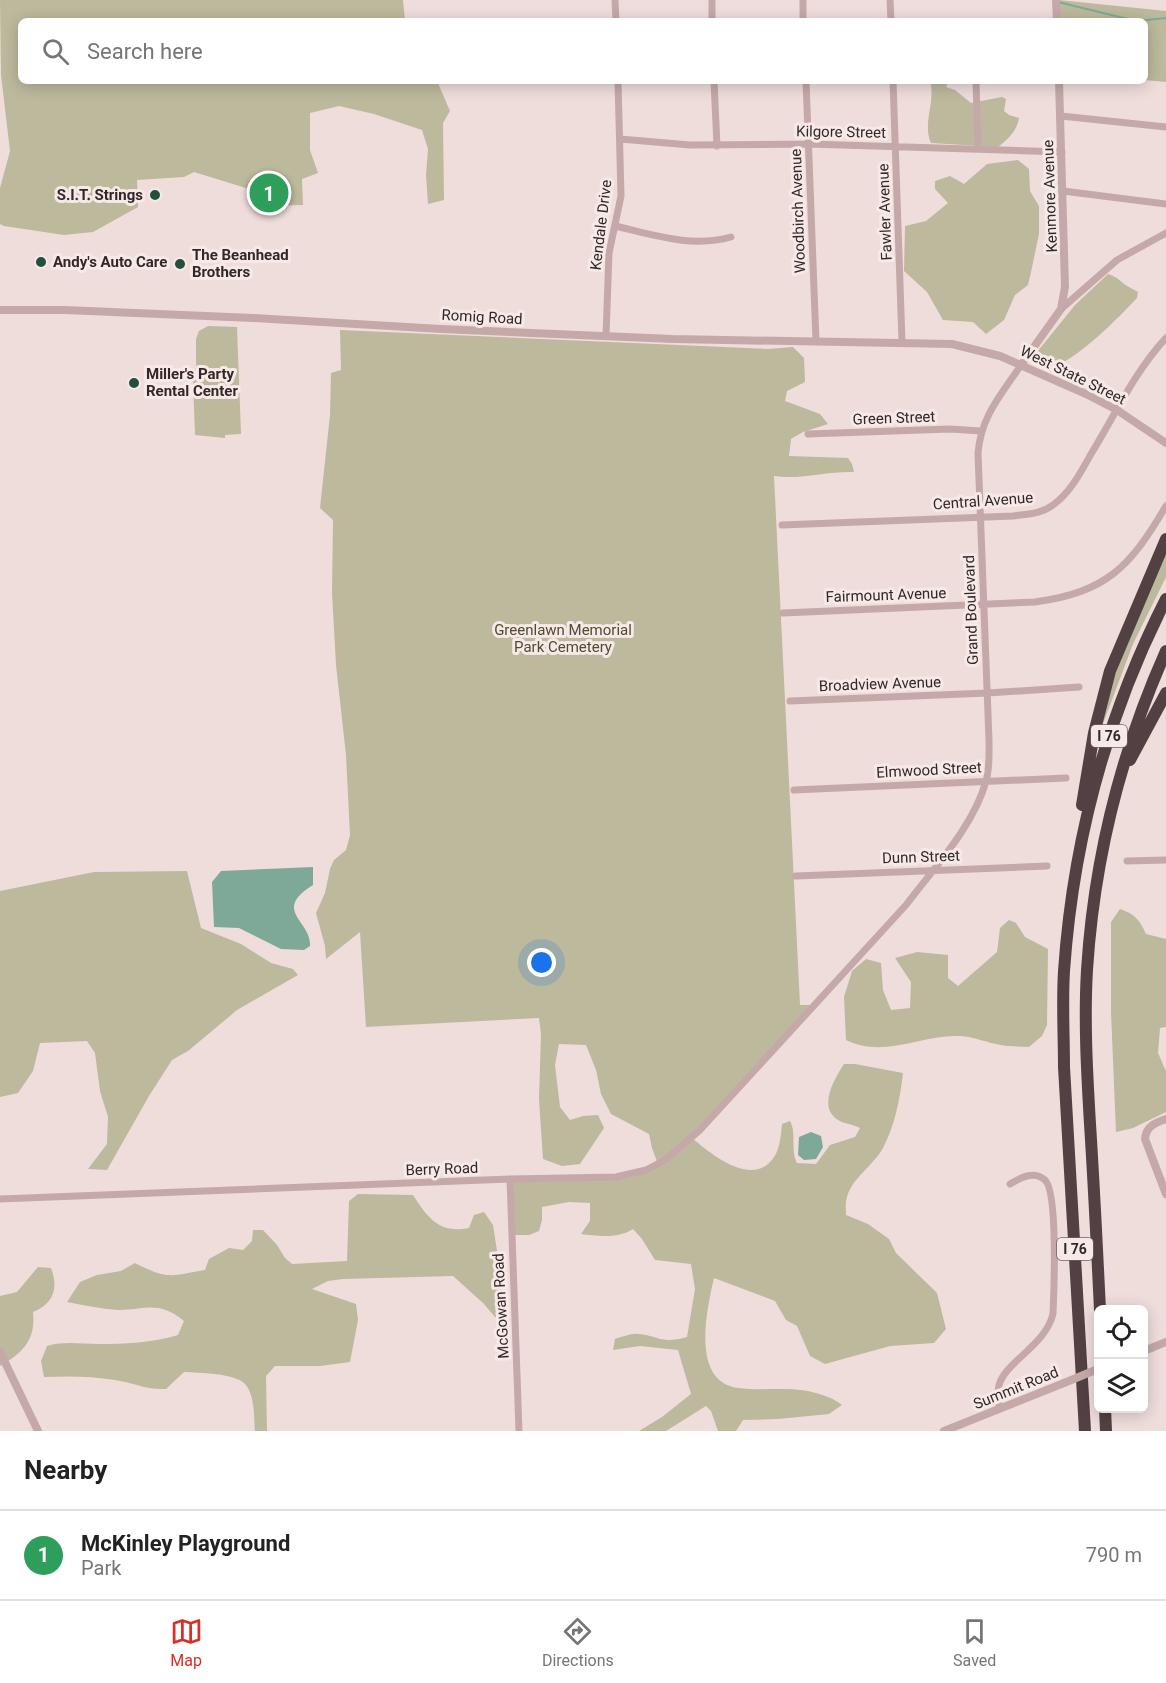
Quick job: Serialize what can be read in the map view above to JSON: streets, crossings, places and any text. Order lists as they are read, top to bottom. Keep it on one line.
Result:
{"streets":{"highway":["I 76"],"street":["Kilgore Street","Kenmore Avenue","Woodbirch Avenue","Fawler Avenue","Kendale Drive","Romig Road","West State Street","Green Street","Central Avenue","Fairmount Avenue","Grand Boulevard","Broadview Avenue","Elmwood Street","Dunn Street","Berry Road","McGowan Road","Summit Road"]},"crossings":[["Kilgore Street","Kenmore Avenue"],["Kilgore Street","Woodbirch Avenue"],["Kilgore Street","Fawler Avenue"],["Kilgore Street","Kendale Drive"],["Kenmore Avenue","Grand Boulevard"],["Woodbirch Avenue","Romig Road"],["Fawler Avenue","Romig Road"],["Kendale Drive","Romig Road"],["Romig Road","West State Street"],["West State Street","Central Avenue"],["West State Street","Grand Boulevard"],["Green Street","Grand Boulevard"],["Central Avenue","Grand Boulevard"],["Fairmount Avenue","Grand Boulevard"],["Grand Boulevard","Broadview Avenue"],["Grand Boulevard","Elmwood Street"],["Grand Boulevard","Dunn Street"],["Grand Boulevard","Berry Road"],["Berry Road","McGowan Road"]],"parks":["Greenlawn Memorial Park Cemetery"],"places":["S.I.T. Strings","Andy's Auto Care","The Beanhead Brothers","Miller's Party Rental Center"],"page":{"search":"Search here","pins":"1","heading":"Nearby","list":[{"mark":"1","name":"McKinley Playground","note":"Park","value":"790 m"}],"nav":["Map","Directions","Saved"]}}
